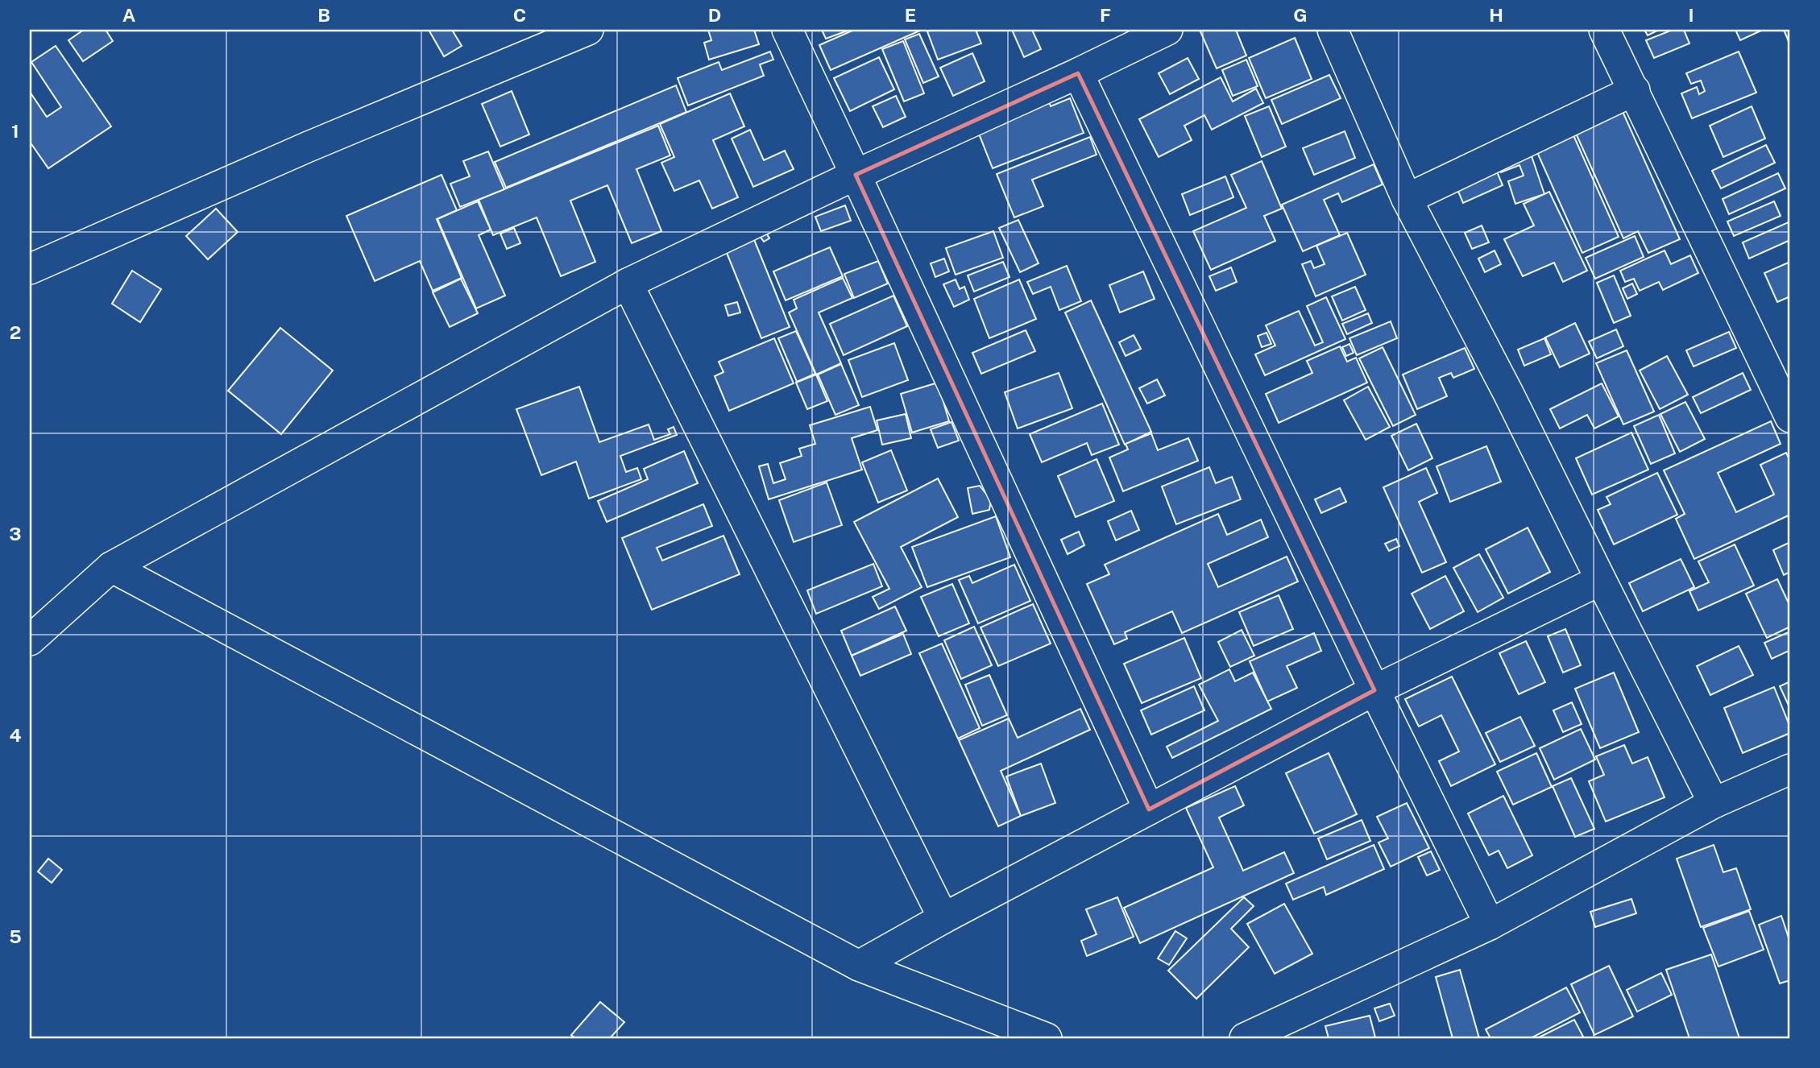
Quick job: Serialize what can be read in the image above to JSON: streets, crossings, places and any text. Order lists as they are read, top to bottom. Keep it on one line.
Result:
{"grid":{"columns":["A","B","C","D","E","F","G","H","I"],"rows":["1","2","3","4","5"]}}
